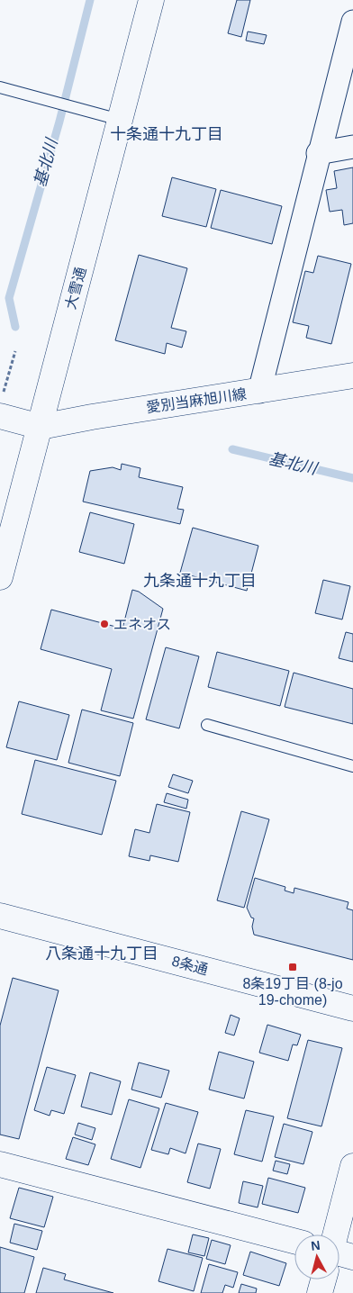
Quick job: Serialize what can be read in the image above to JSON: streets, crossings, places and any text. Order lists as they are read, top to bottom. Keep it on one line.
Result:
{"streets":{"main road":["大雪通","愛別当麻旭川線","8条通"]},"crossings":[["大雪通","愛別当麻旭川線"]],"districts":["十条通十九丁目","九条通十九丁目","八条通十九丁目"],"water":["基北川"],"places":{"other":["エネオス"],"transit":["8条19丁目 (8-jo 19-chome)"]},"north":"top"}
